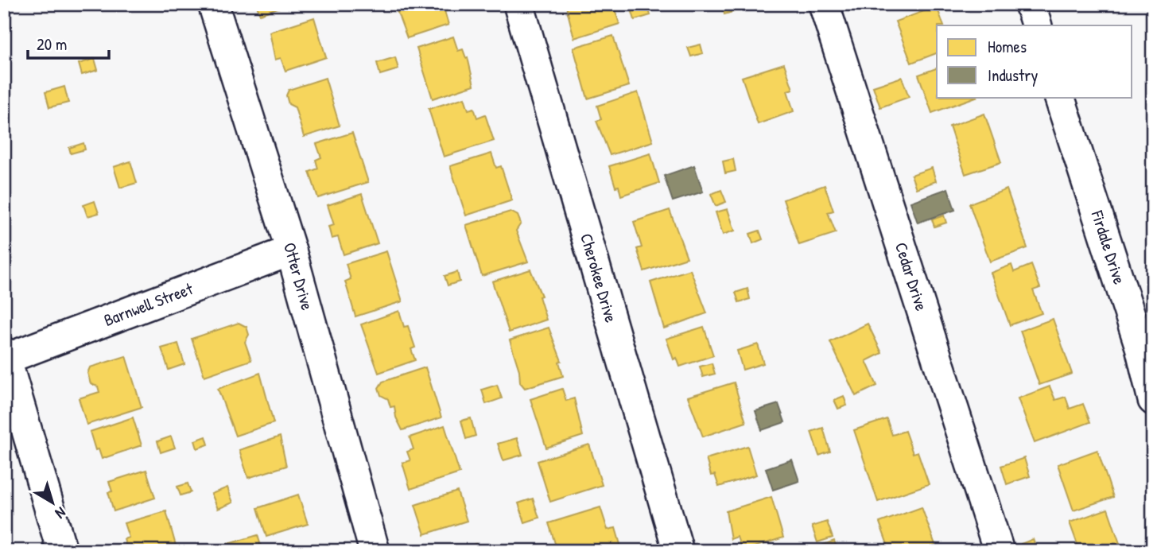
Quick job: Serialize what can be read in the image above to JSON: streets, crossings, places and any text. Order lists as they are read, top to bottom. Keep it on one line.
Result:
{"streets":{"street":["Firdale Drive","Otter Drive","Cherokee Drive","Cedar Drive","Barnwell Street"]},"crossings":[["Otter Drive","Barnwell Street"]],"legend":["Homes","Industry"],"scale_bar":"20 m","north":"bottom right"}
